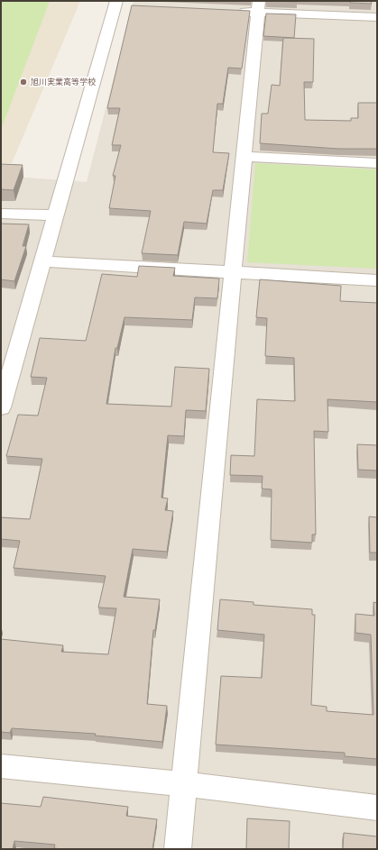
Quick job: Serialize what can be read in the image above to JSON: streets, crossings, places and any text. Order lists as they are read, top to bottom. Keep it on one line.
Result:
{"places":["旭川実業高等学校"]}
